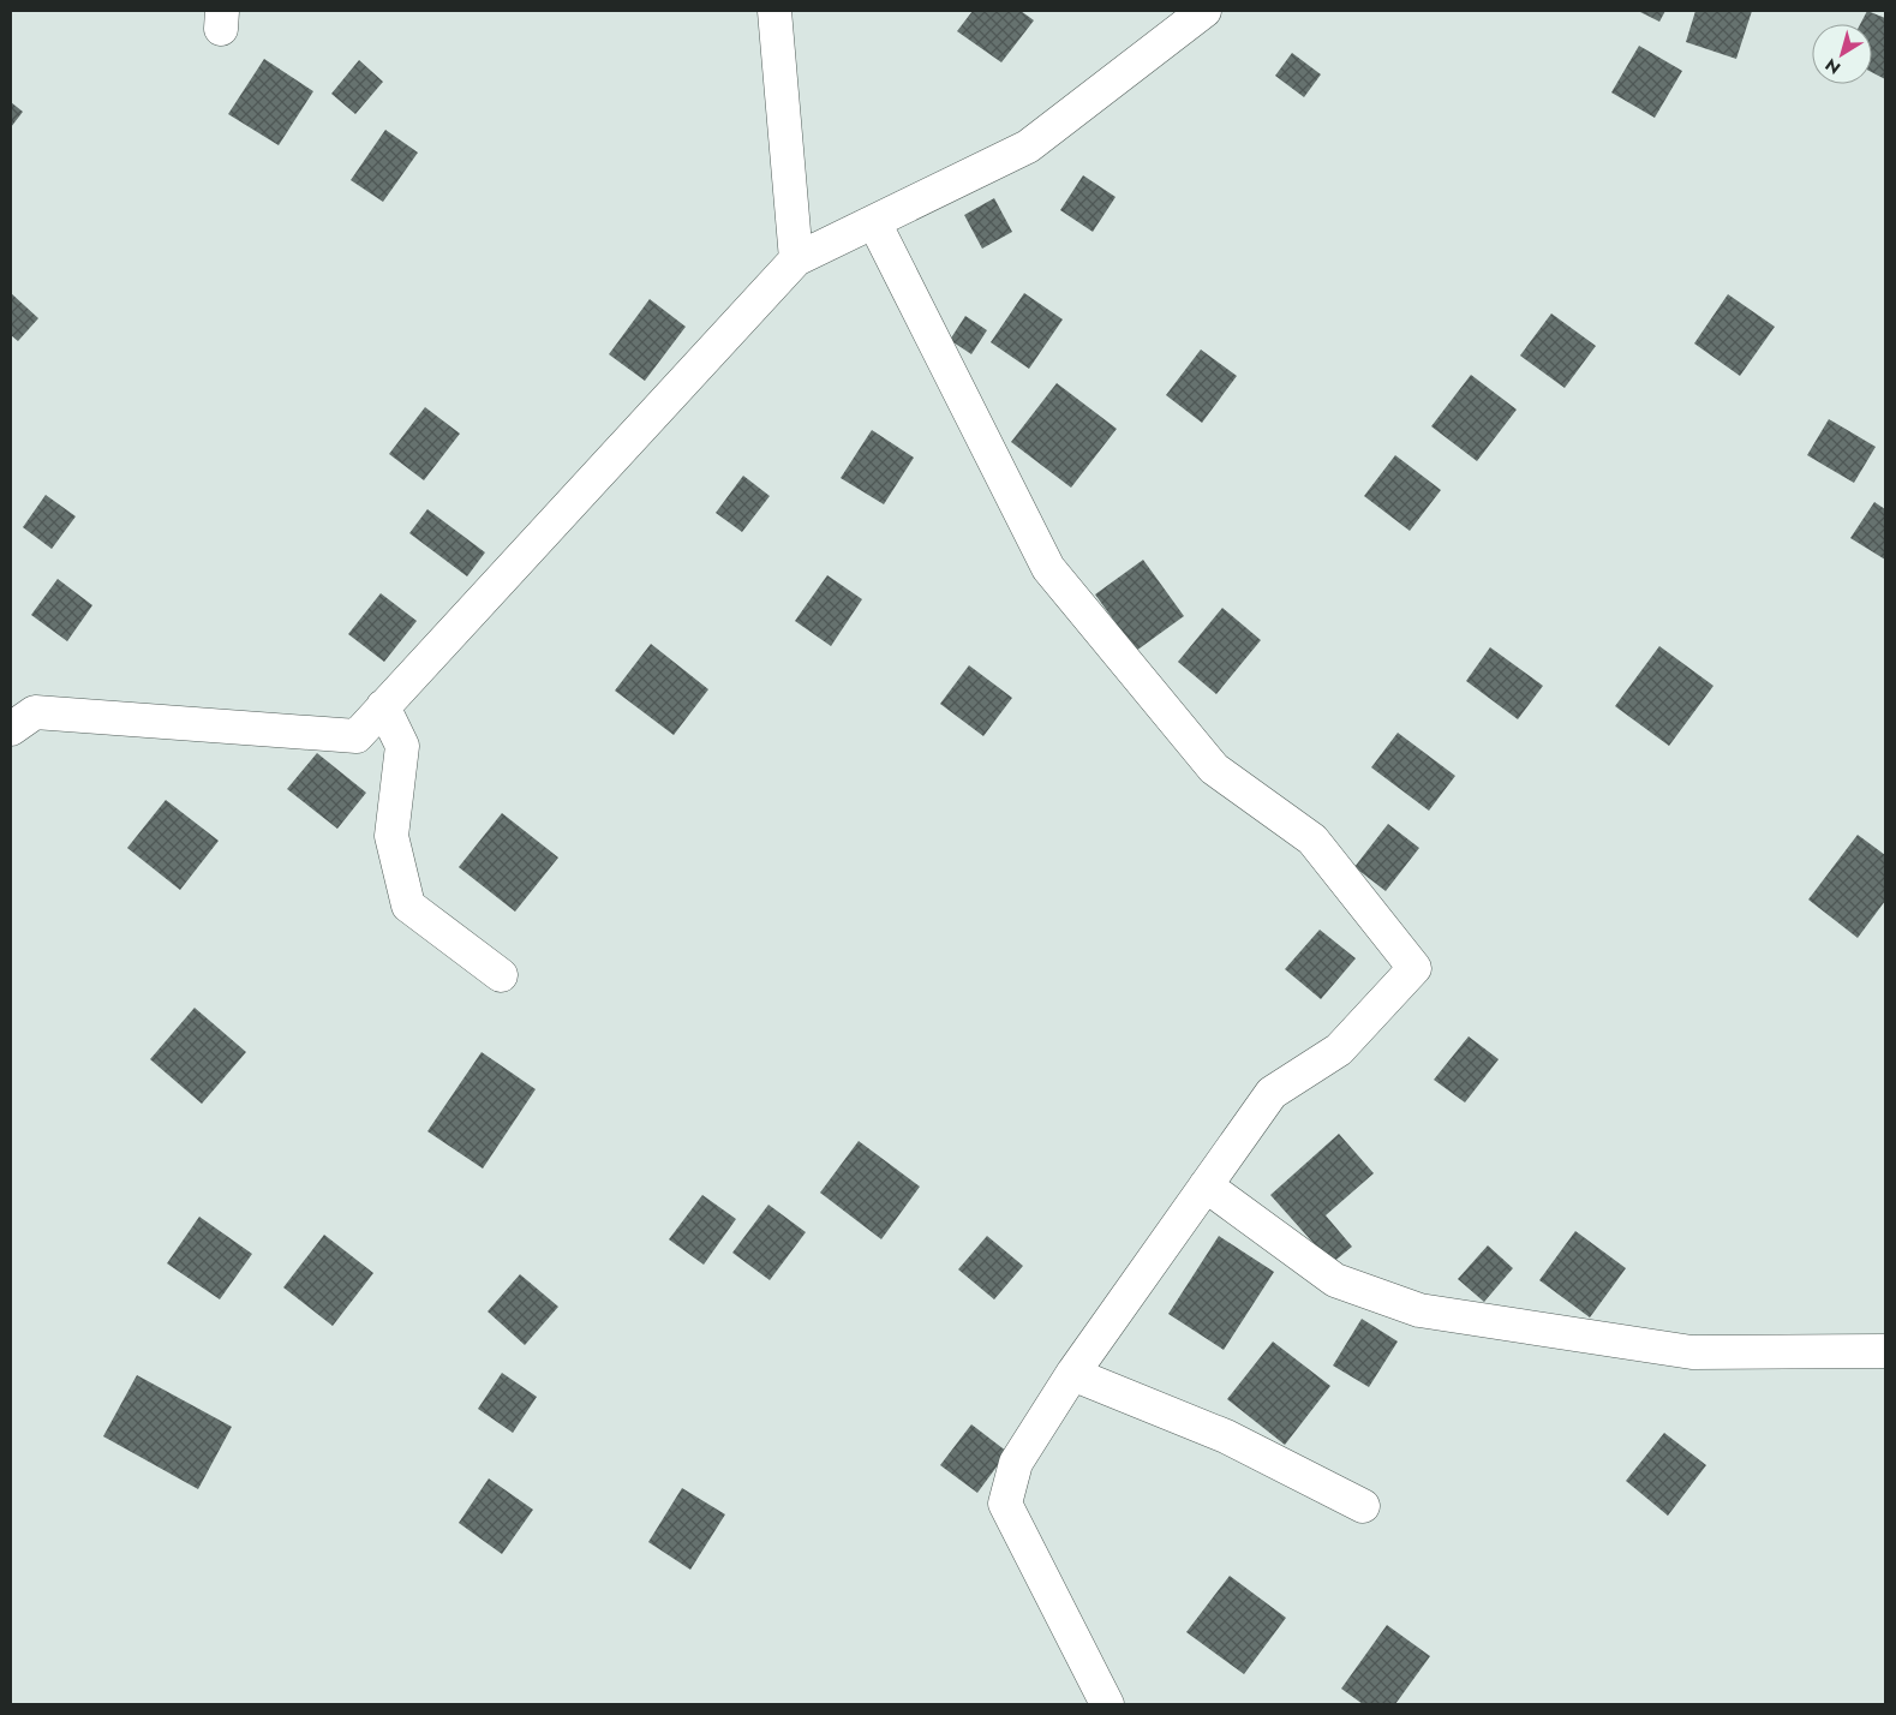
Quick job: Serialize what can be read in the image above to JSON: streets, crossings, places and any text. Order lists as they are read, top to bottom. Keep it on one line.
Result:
{"north":"bottom left"}
